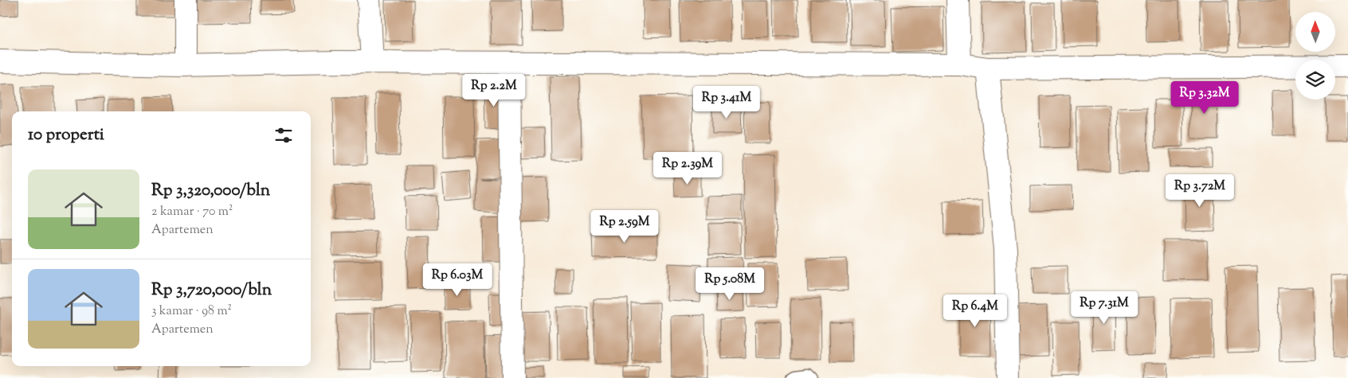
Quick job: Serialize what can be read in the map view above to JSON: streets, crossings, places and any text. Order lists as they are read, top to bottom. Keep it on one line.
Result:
{"north":"top","page":{"price":["Rp 2.2M","Rp 3.32M","Rp 3.41M","Rp 2.39M","Rp 3.72M","Rp 2.59M","Rp 6.03M","Rp 5.08M","Rp 7.31M","Rp 6.4M"],"heading":"10 properti","list":[{"name":"Rp 3,320,000/bln","note":"2 kamar · 70 m² · Apartemen"},{"name":"Rp 3,720,000/bln","note":"3 kamar · 98 m² · Apartemen"}]}}
